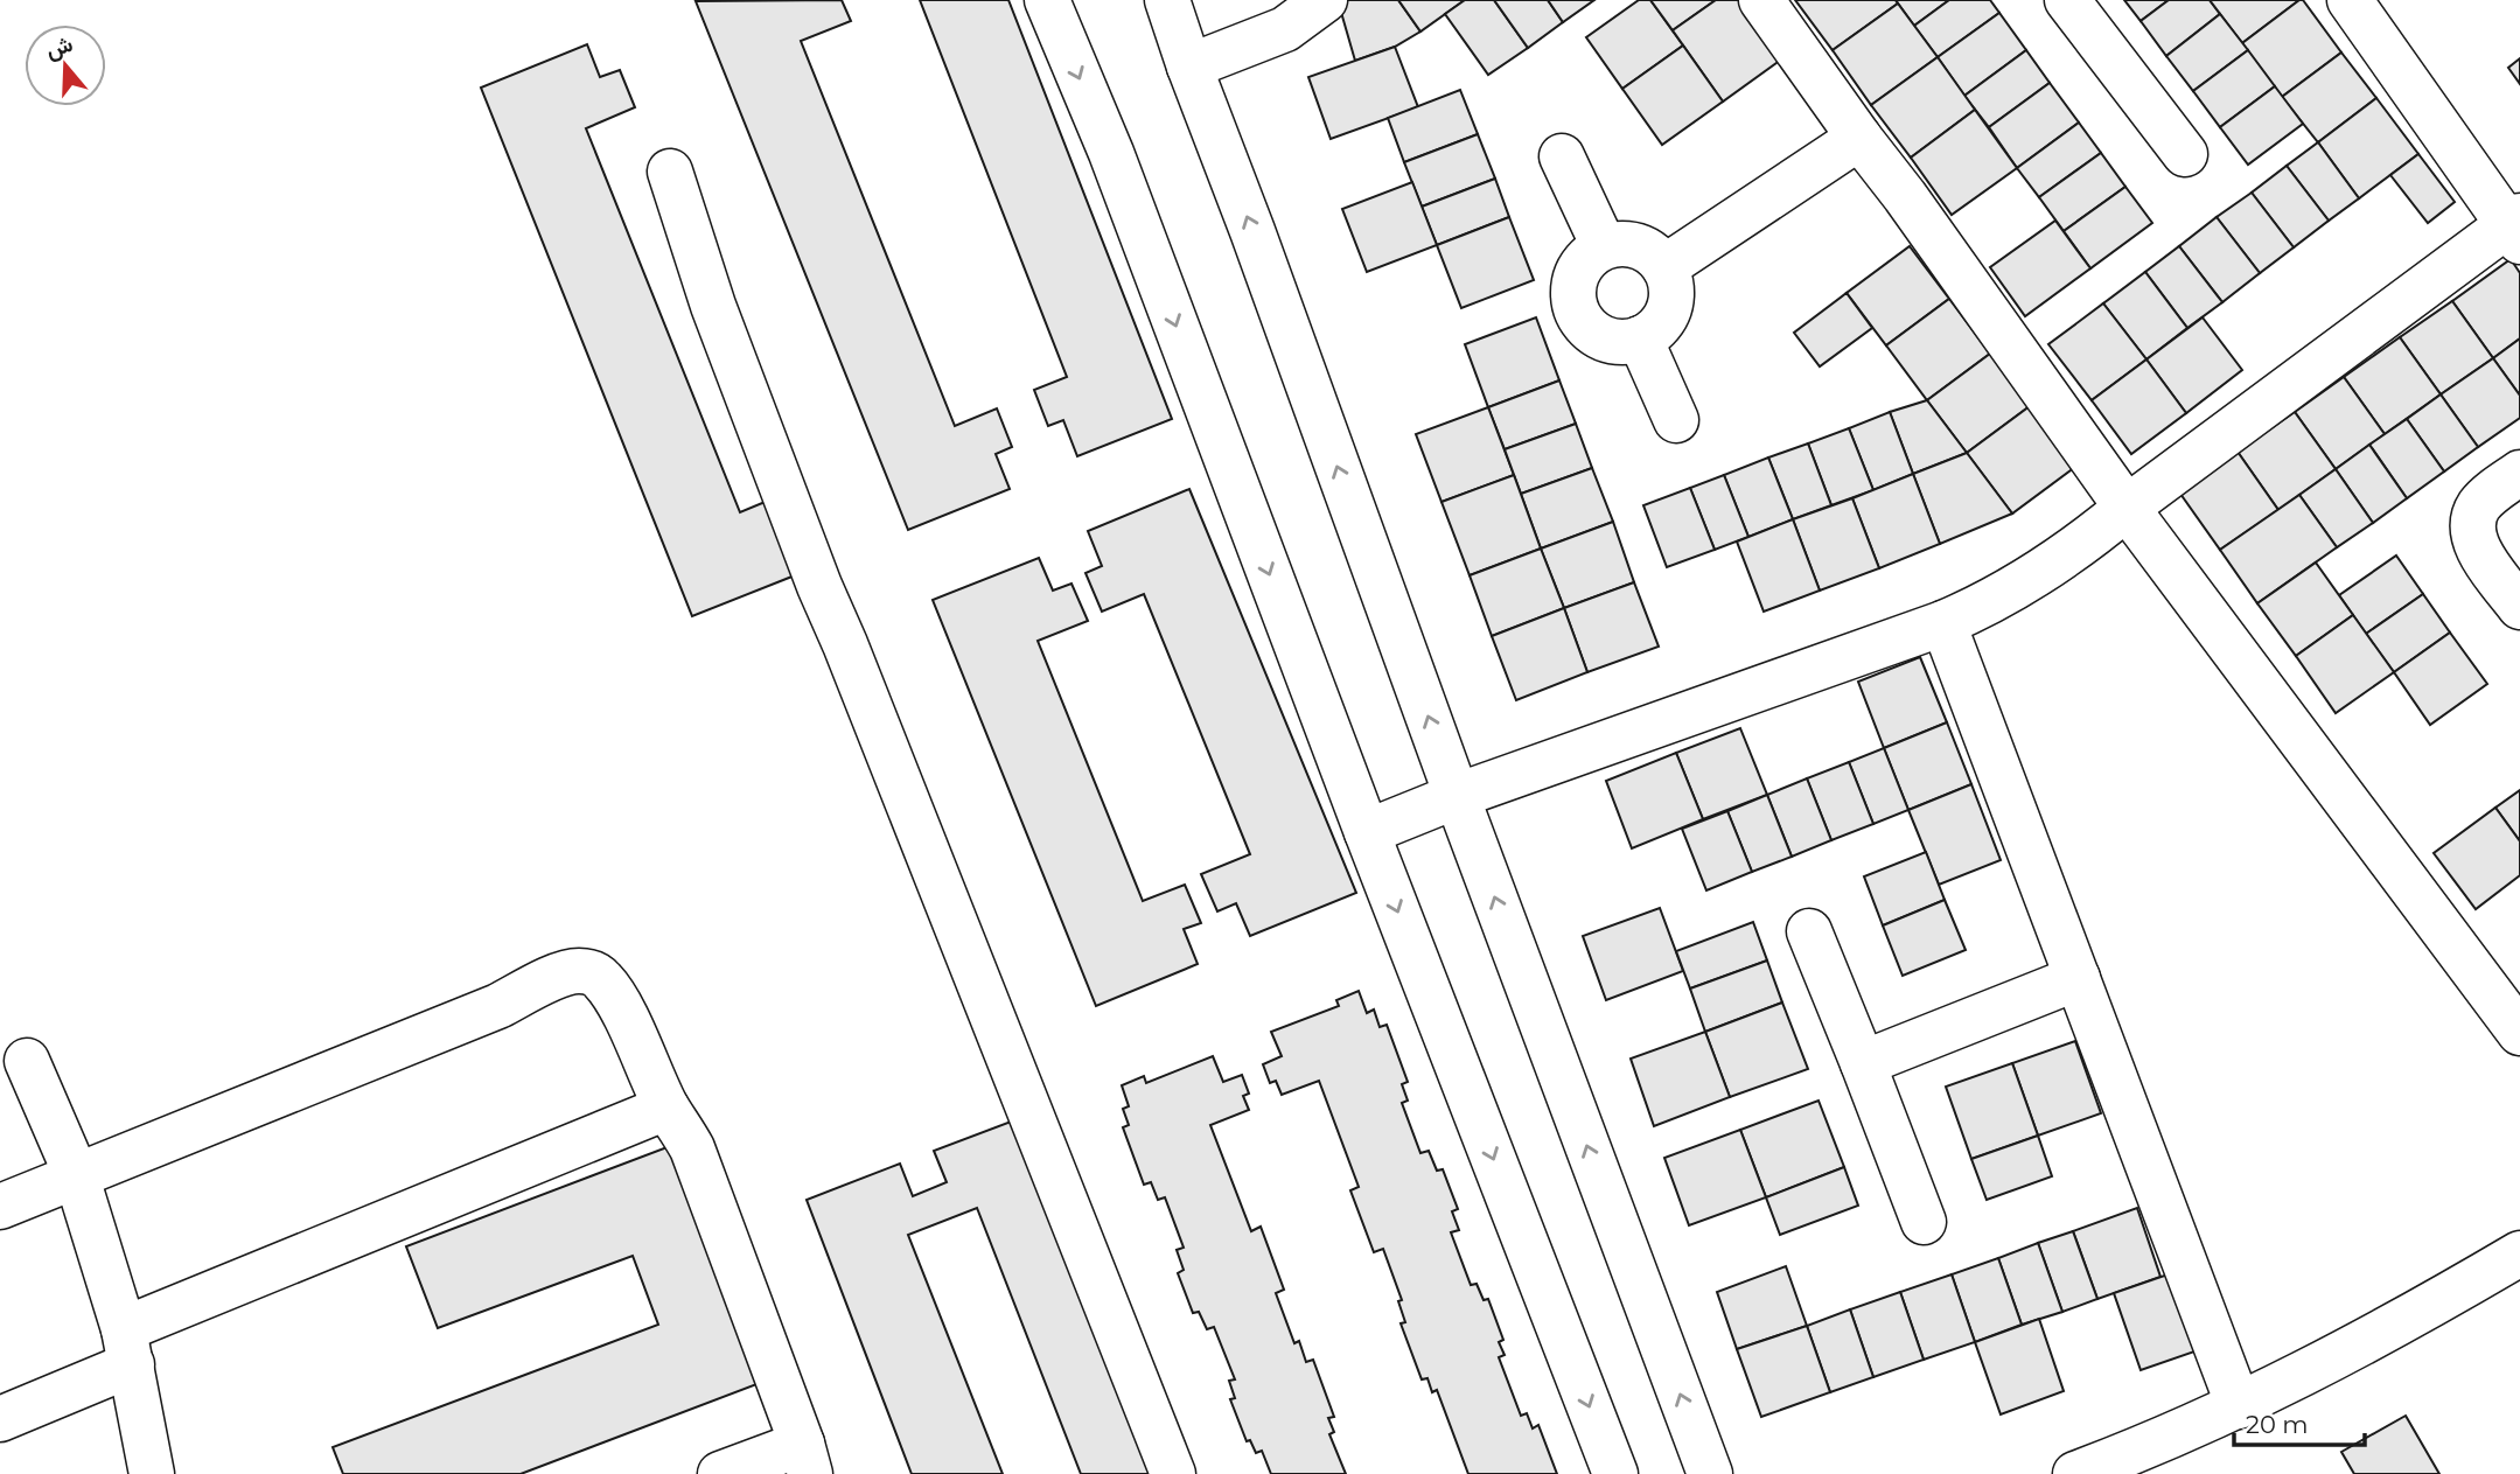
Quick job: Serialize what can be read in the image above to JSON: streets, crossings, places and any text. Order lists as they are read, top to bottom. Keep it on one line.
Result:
{"scale_bar":"20 m","north":"top"}
